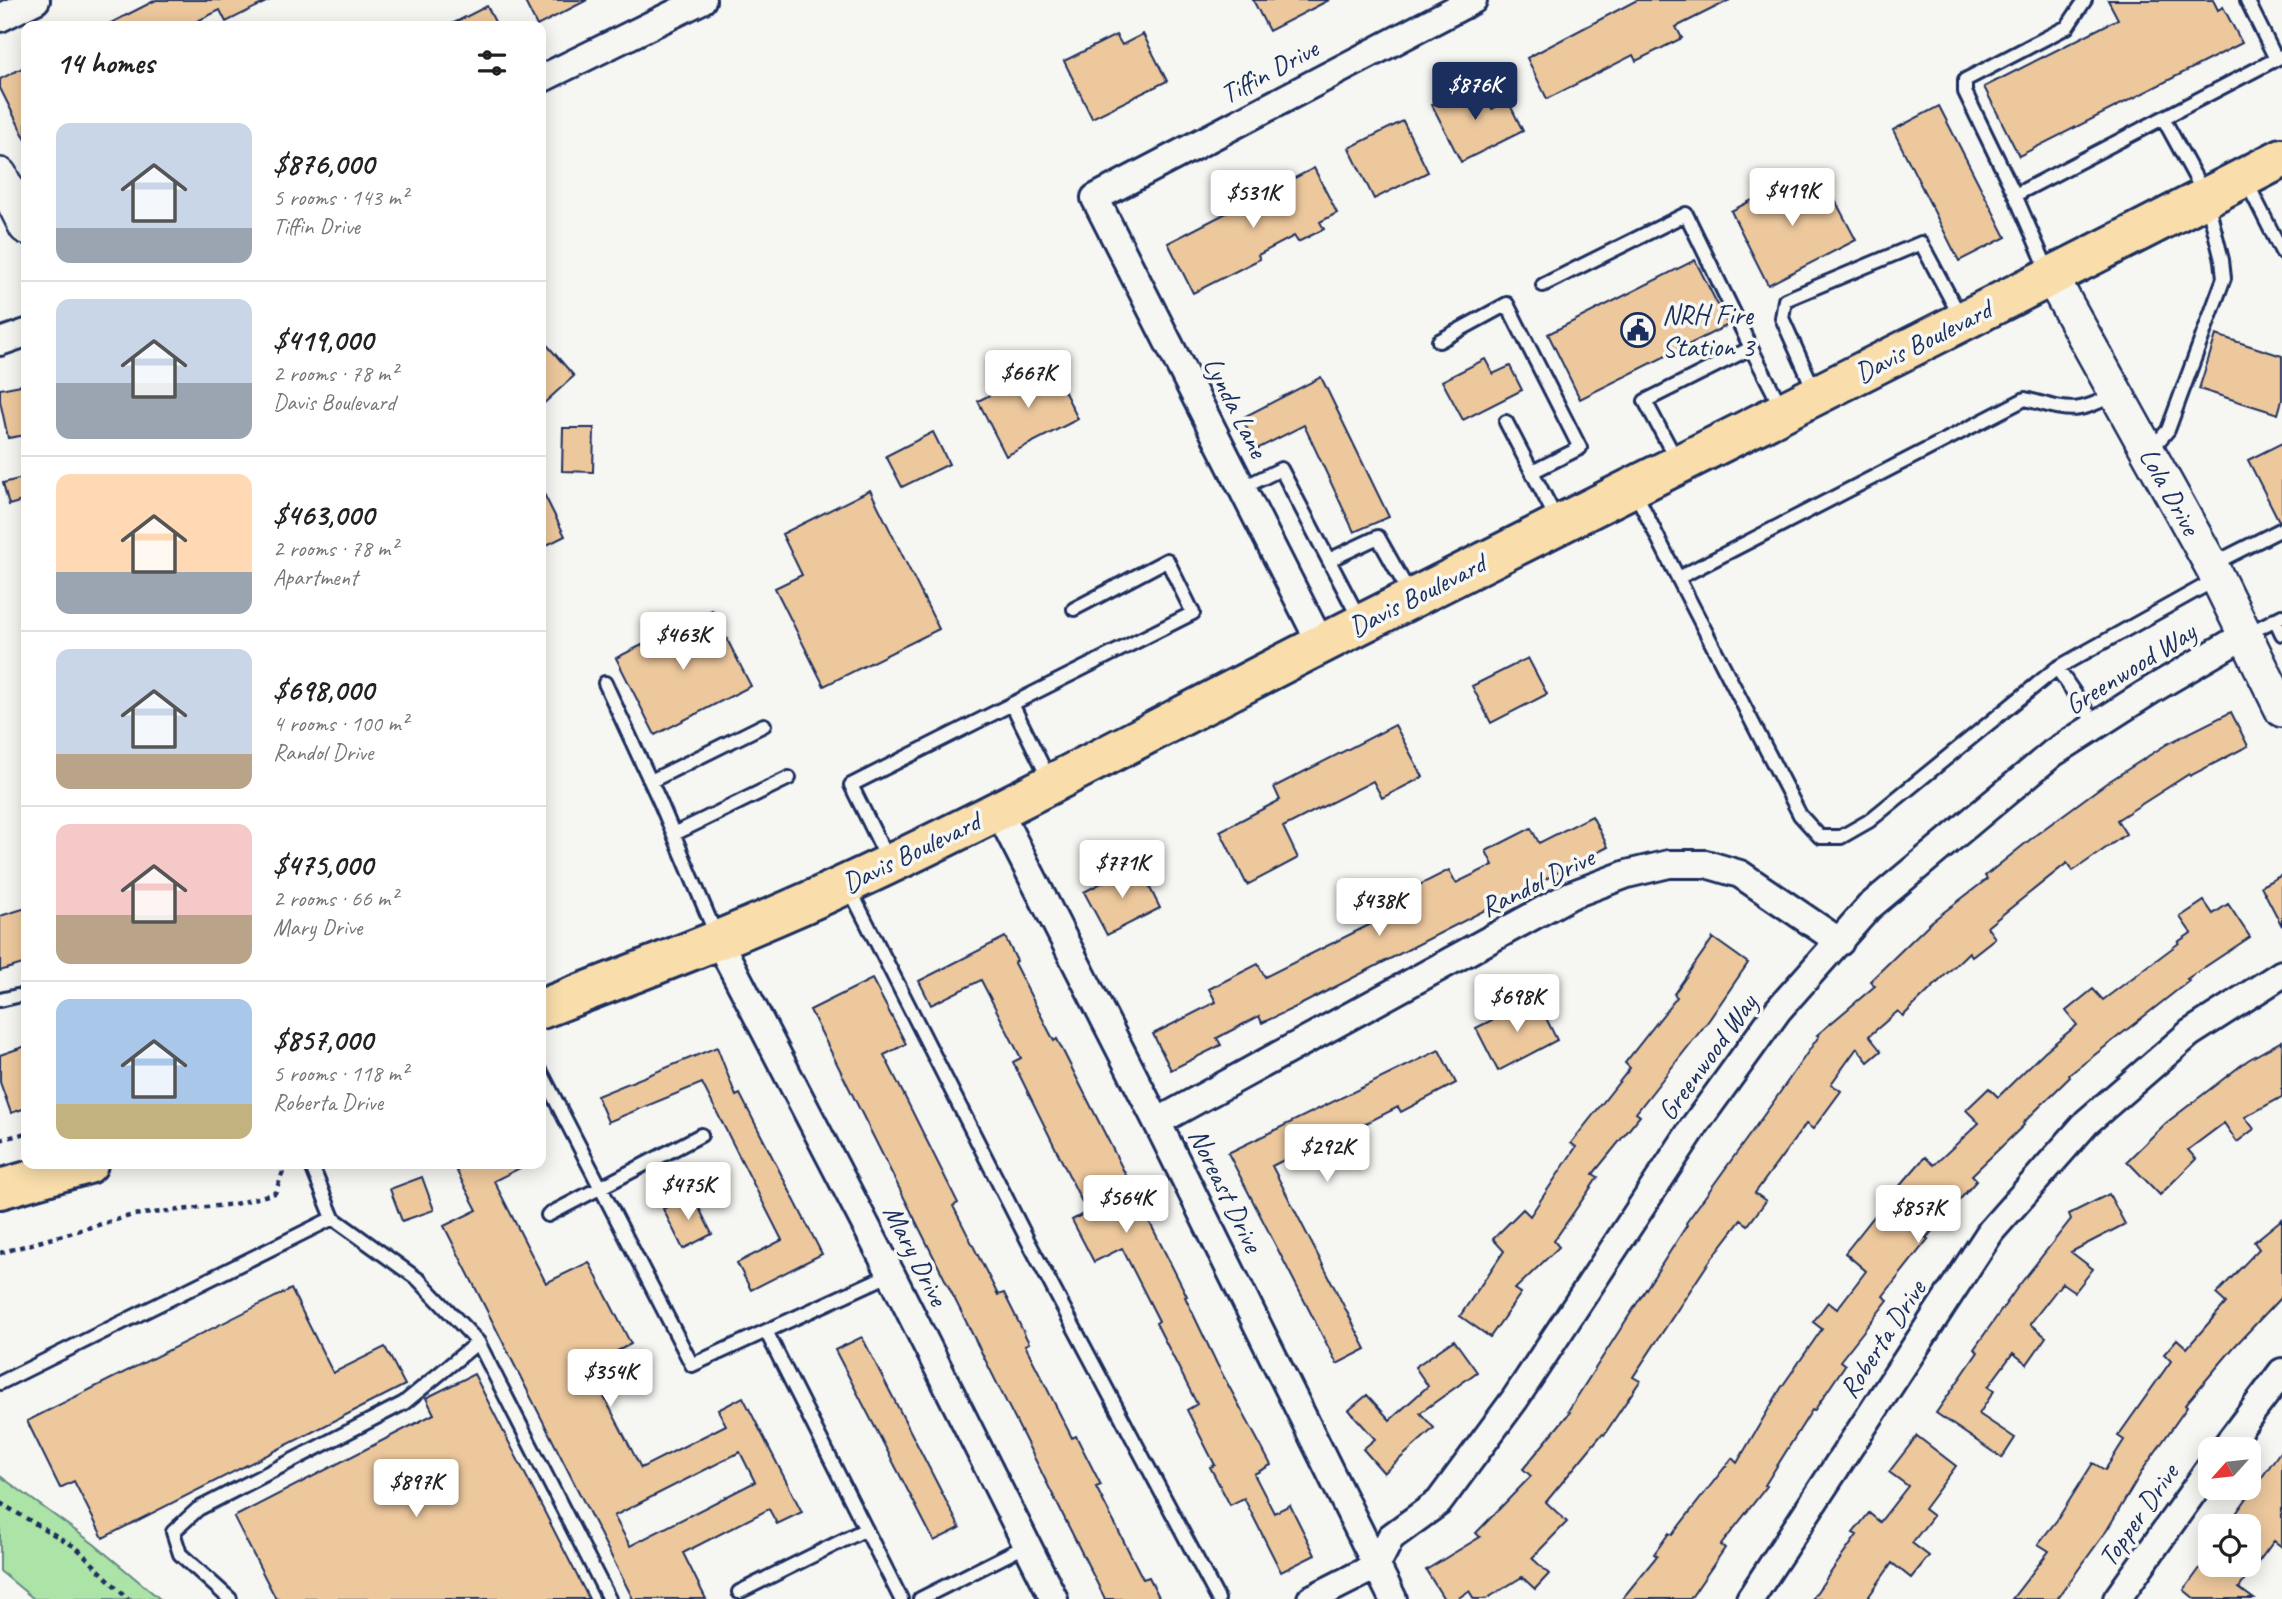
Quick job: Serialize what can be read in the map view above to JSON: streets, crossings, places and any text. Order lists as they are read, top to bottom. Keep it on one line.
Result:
{"streets":{"main road":["Davis Boulevard"],"street":["Tiffin Drive","Lynda Lane","Lola Drive","Greenwood Way","Randol Drive","Noreast Drive","Mary Drive","Roberta Drive","Topper Drive"]},"crossings":[["Tiffin Drive","Lynda Lane"],["Davis Boulevard","Lynda Lane"],["Davis Boulevard","Lola Drive"],["Davis Boulevard","Noreast Drive"],["Davis Boulevard","Mary Drive"],["Lola Drive","Greenwood Way"],["Greenwood Way","Randol Drive"],["Greenwood Way","Noreast Drive"],["Randol Drive","Noreast Drive"]],"places":{"public building":["NRH Fire Station 3"]},"north":"bottom left","page":{"heading":"14 homes","price":["$876K","$419K","$531K","$667K","$463K","$771K","$438K","$698K","$292K","$475K","$564K","$857K","$354K","$897K"],"list":[{"name":"$876,000","note":"5 rooms · 143 m² · Tiffin Drive"},{"name":"$419,000","note":"2 rooms · 78 m² · Davis Boulevard"},{"name":"$463,000","note":"2 rooms · 78 m² · Apartment"},{"name":"$698,000","note":"4 rooms · 100 m² · Randol Drive"},{"name":"$475,000","note":"2 rooms · 66 m² · Mary Drive"},{"name":"$857,000","note":"5 rooms · 118 m² · Roberta Drive"}]}}
